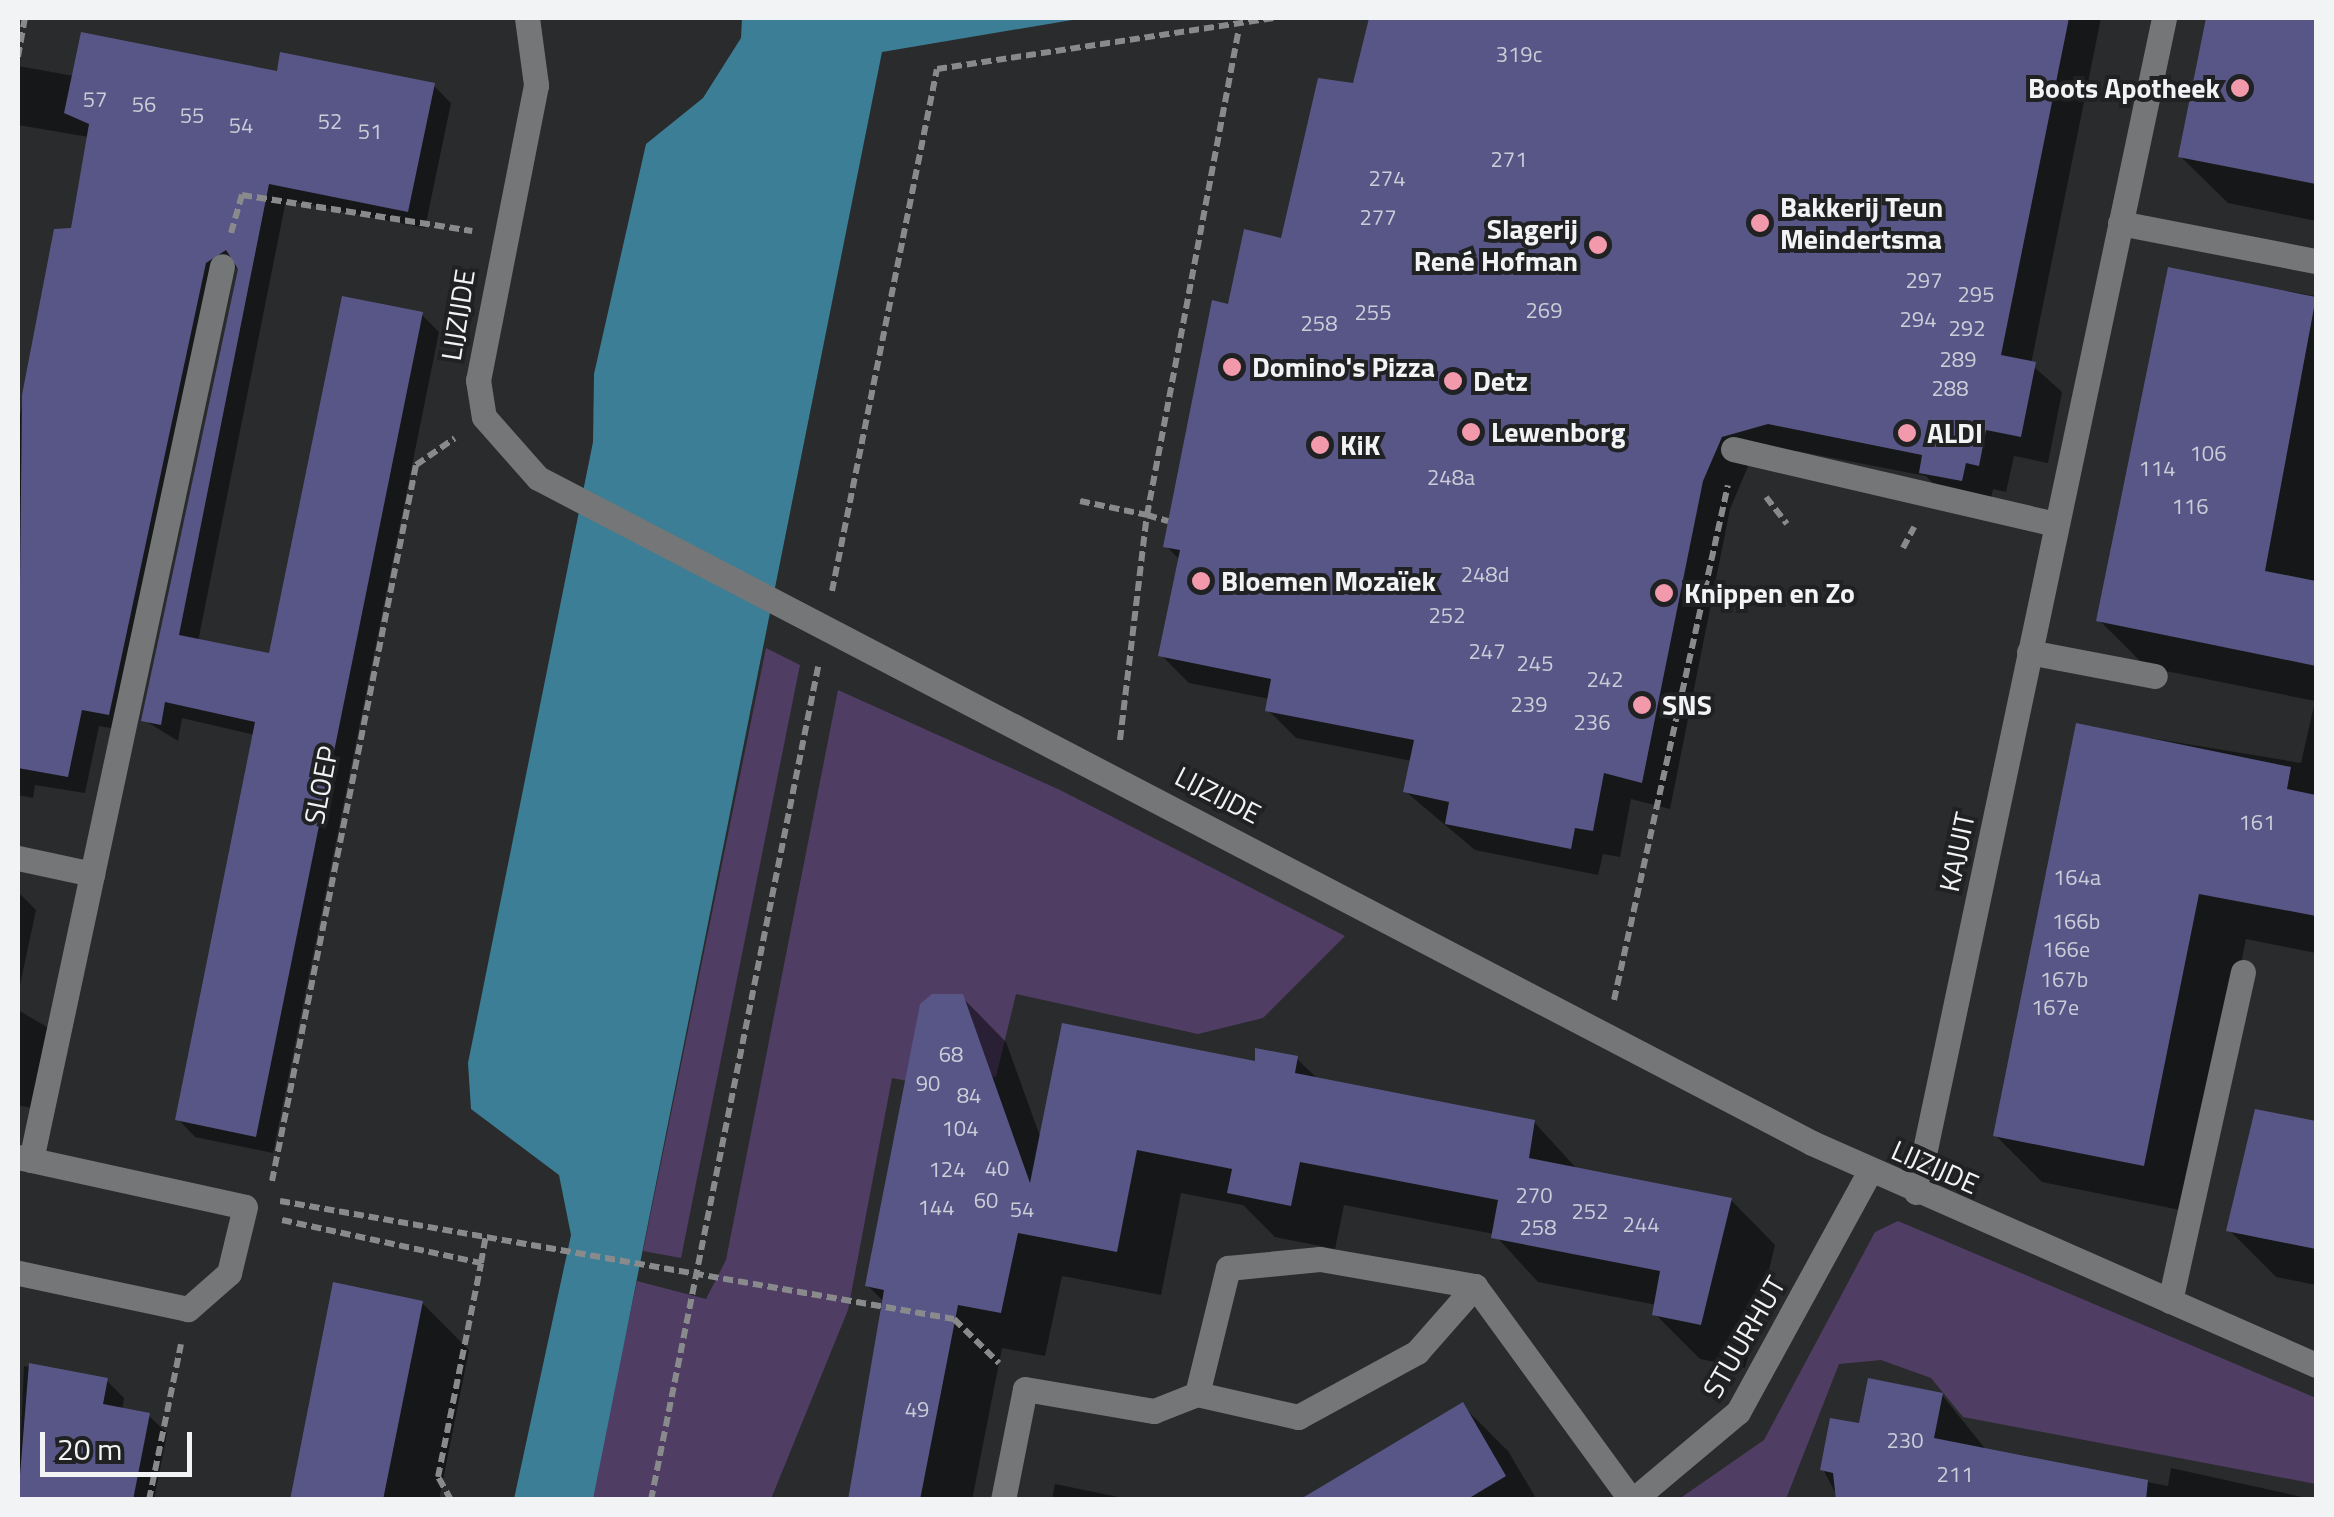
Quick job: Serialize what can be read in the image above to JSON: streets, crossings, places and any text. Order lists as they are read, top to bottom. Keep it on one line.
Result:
{"streets":{"street":["LIJZIJDE","KAJUIT","STUURHUT"],"path":["SLOEP"]},"crossings":[["LIJZIJDE","SLOEP"],["LIJZIJDE","KAJUIT"],["LIJZIJDE","STUURHUT"]],"places":["Boots Apotheek","Bakkerij Teun Meindertsma","Slagerij René Hofman","Domino's Pizza","Detz","Lewenborg","ALDI","KiK","Bloemen Mozaïek","Knippen en Zo","SNS"],"house_numbers":["319c","57","56","55","52","54","51","271","274","277","297","295","269","255","294","258","292","289","288","106","114","248a","116","248d","252","247","245","242","239","236","161","164a","166b","166e","167b","167e","68","90","84","104","40","124","270","60","144","54","252","244","258","49","230","211"],"scale_bar":"20 m"}
